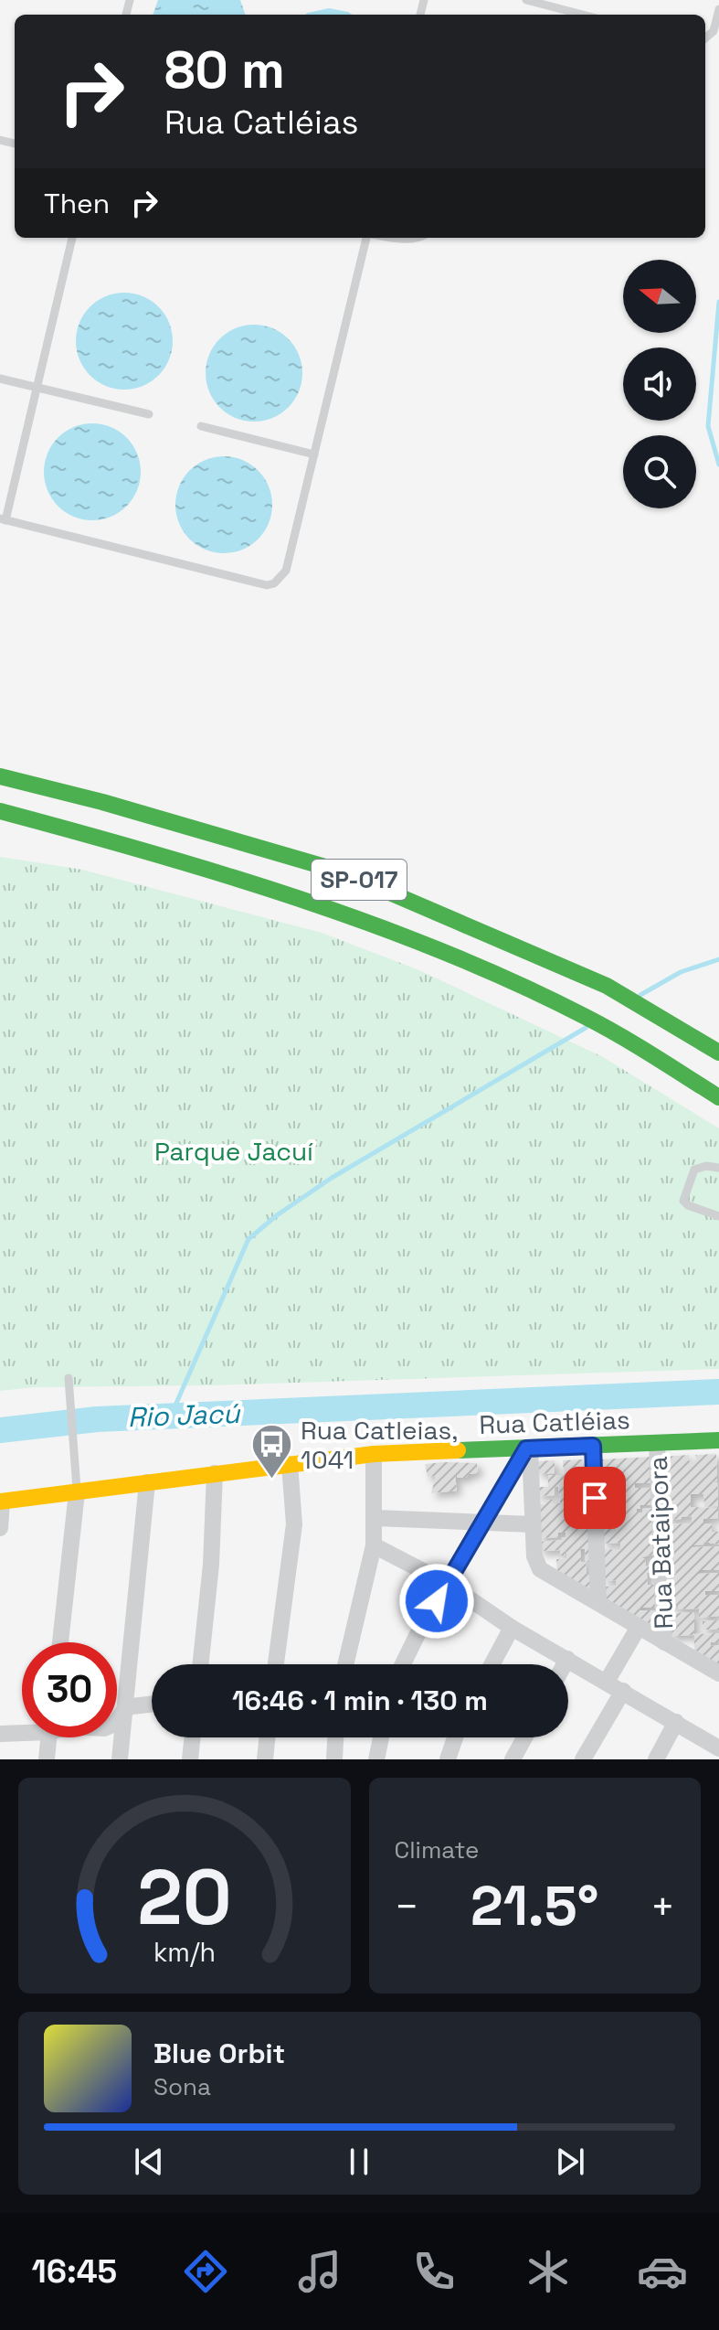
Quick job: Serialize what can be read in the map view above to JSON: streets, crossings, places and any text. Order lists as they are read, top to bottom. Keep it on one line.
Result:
{"streets":{"main road":["SP-017","Rua Catléias"],"street":["Rua Bataipora"]},"crossings":[["Rua Catléias","Rua Bataipora"]],"water":["Rio Jacú"],"parks":["Parque Jacuí"],"places":{"bus stop":["Rua Catleias, 1041"]},"north":"left","page":{"turn":["80 m","Rua Catléias"],"then":"Then","limit":"30","trip":"16:46 · 1 min · 130 m","tile":"Climate","heat":["−","21.5°","+"],"song":["Blue Orbit","Sona"],"tabs":"16:45","gauge":["20","km/h"]}}
